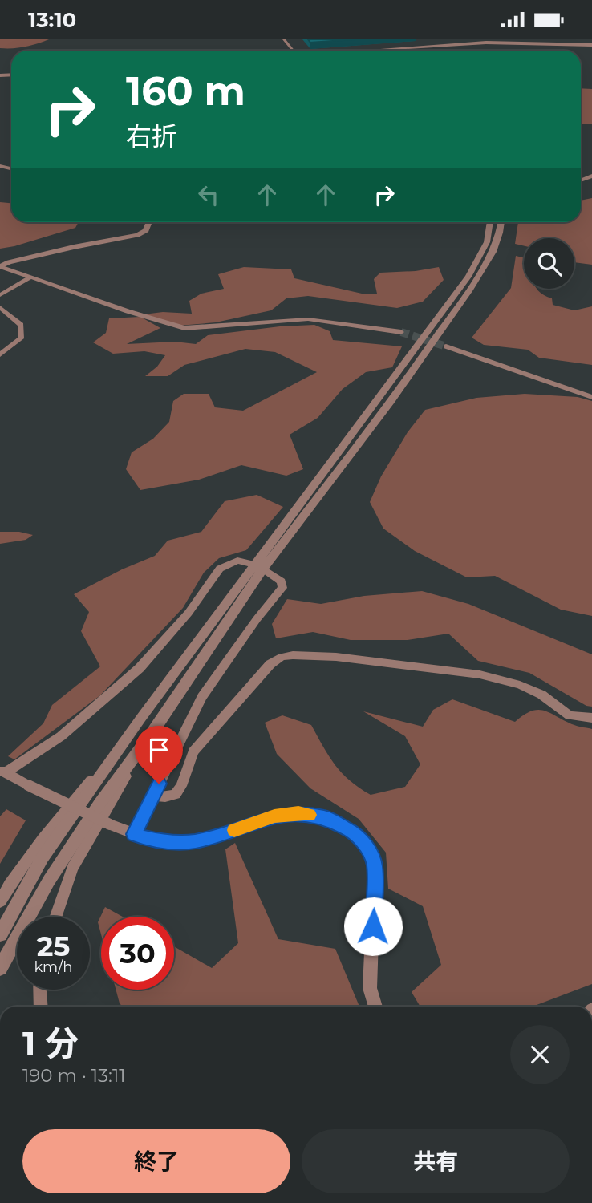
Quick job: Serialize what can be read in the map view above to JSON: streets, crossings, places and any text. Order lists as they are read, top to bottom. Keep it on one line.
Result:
{"page":{"status":"13:10","turn":["160 m","右折"],"speed":"25 km/h","limit":"30","heading":["1 分","190 m · 13:11"],"buttons":["終了","共有"]}}
